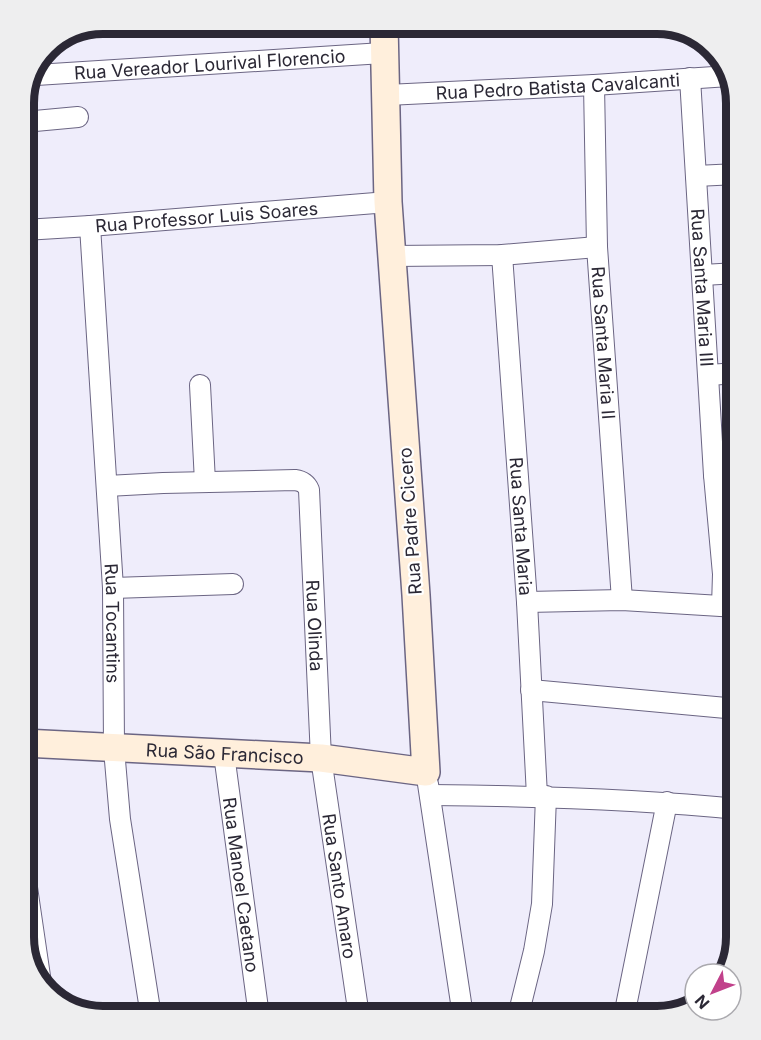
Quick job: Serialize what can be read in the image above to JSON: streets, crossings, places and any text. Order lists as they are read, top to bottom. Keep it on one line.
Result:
{"streets":{"street":["Rua Vereador Lourival Florencio","Rua Pedro Batista Cavalcanti","Rua Professor Luis Soares","Rua Santa Maria III","Rua Santa Maria II","Rua Padre Cicero","Rua Santa Maria","Rua Tocantins","Rua Olinda","Rua São Francisco","Rua Manoel Caetano","Rua Santo Amaro"]},"crossings":[["Rua Vereador Lourival Florencio","Rua Padre Cicero"],["Rua Pedro Batista Cavalcanti","Rua Santa Maria III"],["Rua Pedro Batista Cavalcanti","Rua Santa Maria II"],["Rua Pedro Batista Cavalcanti","Rua Padre Cicero"],["Rua Professor Luis Soares","Rua Padre Cicero"],["Rua Professor Luis Soares","Rua Tocantins"],["Rua Padre Cicero","Rua São Francisco"],["Rua Santa Maria","Rua São Francisco"],["Rua Tocantins","Rua São Francisco"],["Rua Olinda","Rua São Francisco"],["Rua Olinda","Rua Santo Amaro"],["Rua São Francisco","Rua Manoel Caetano"],["Rua São Francisco","Rua Santo Amaro"]],"north":"bottom left"}
